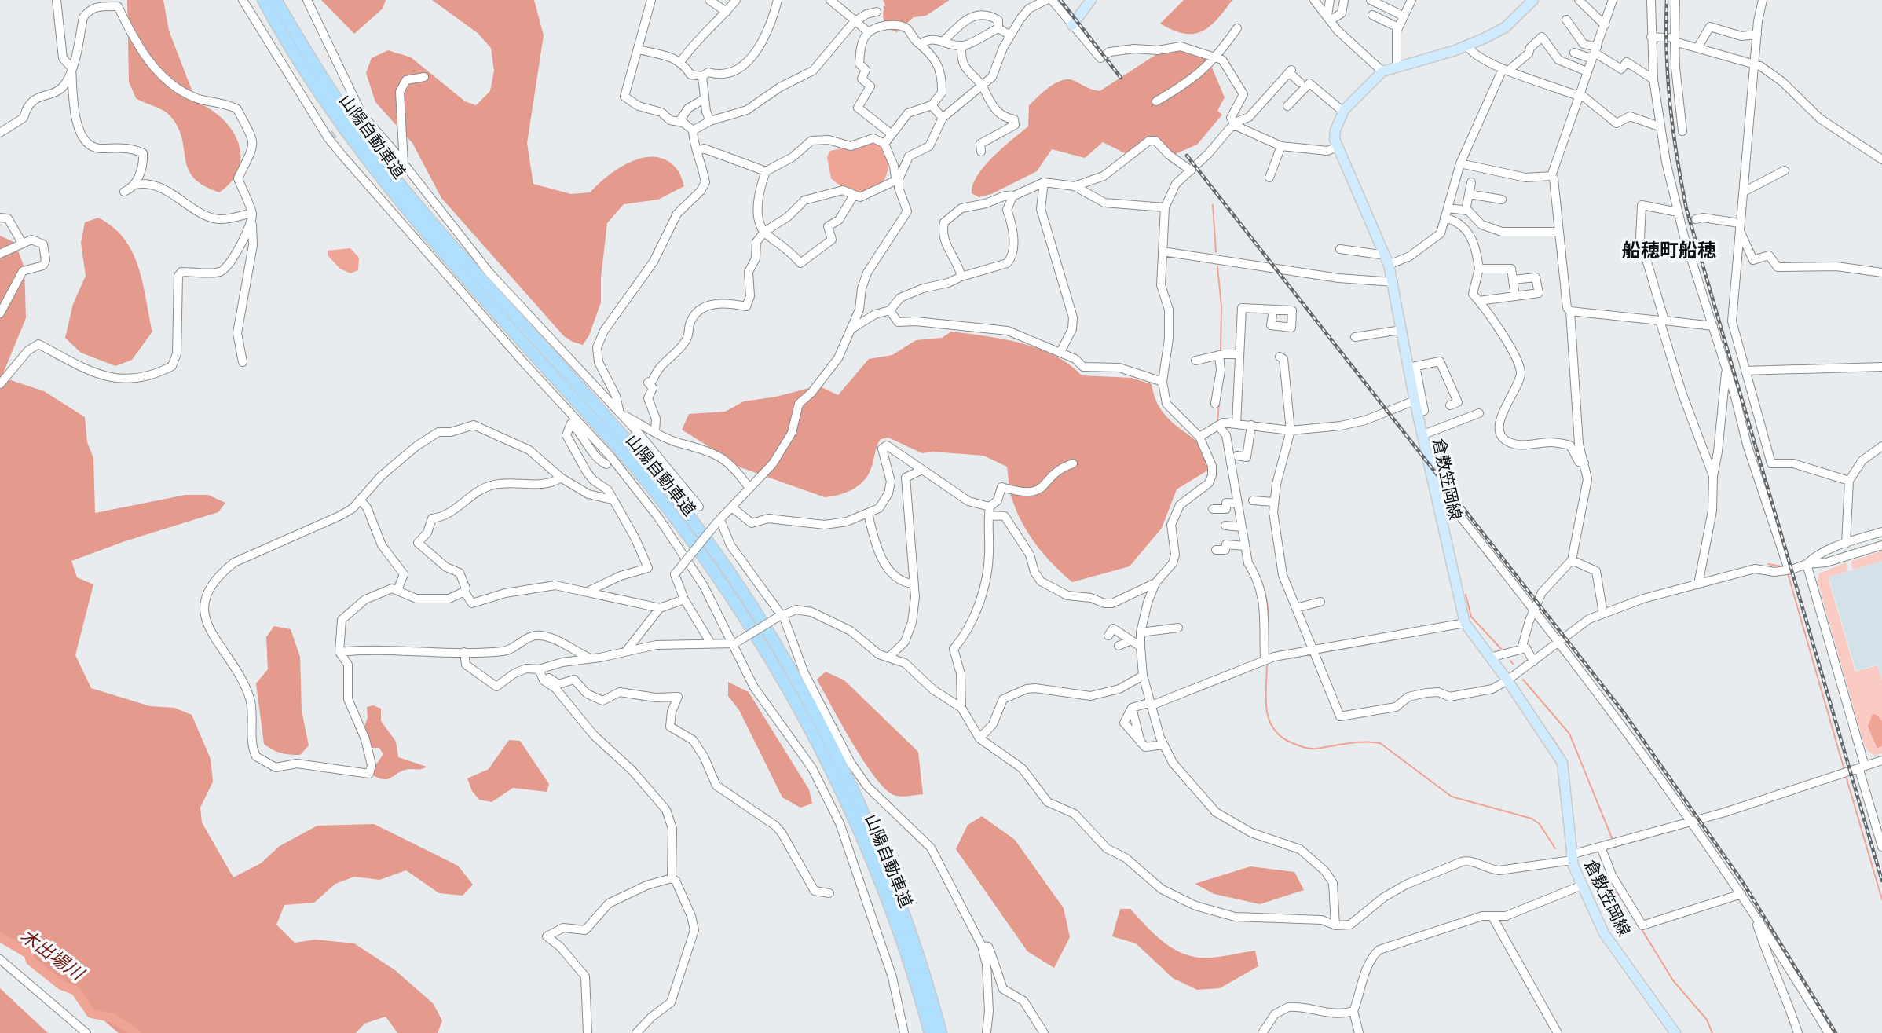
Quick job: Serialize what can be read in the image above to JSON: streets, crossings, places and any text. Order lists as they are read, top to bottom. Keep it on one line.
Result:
{"streets":{"highway":["山陽自動車道"],"main road":["倉敷笠岡線"]},"districts":["船穂町船穂"],"water":["木出場川"]}
